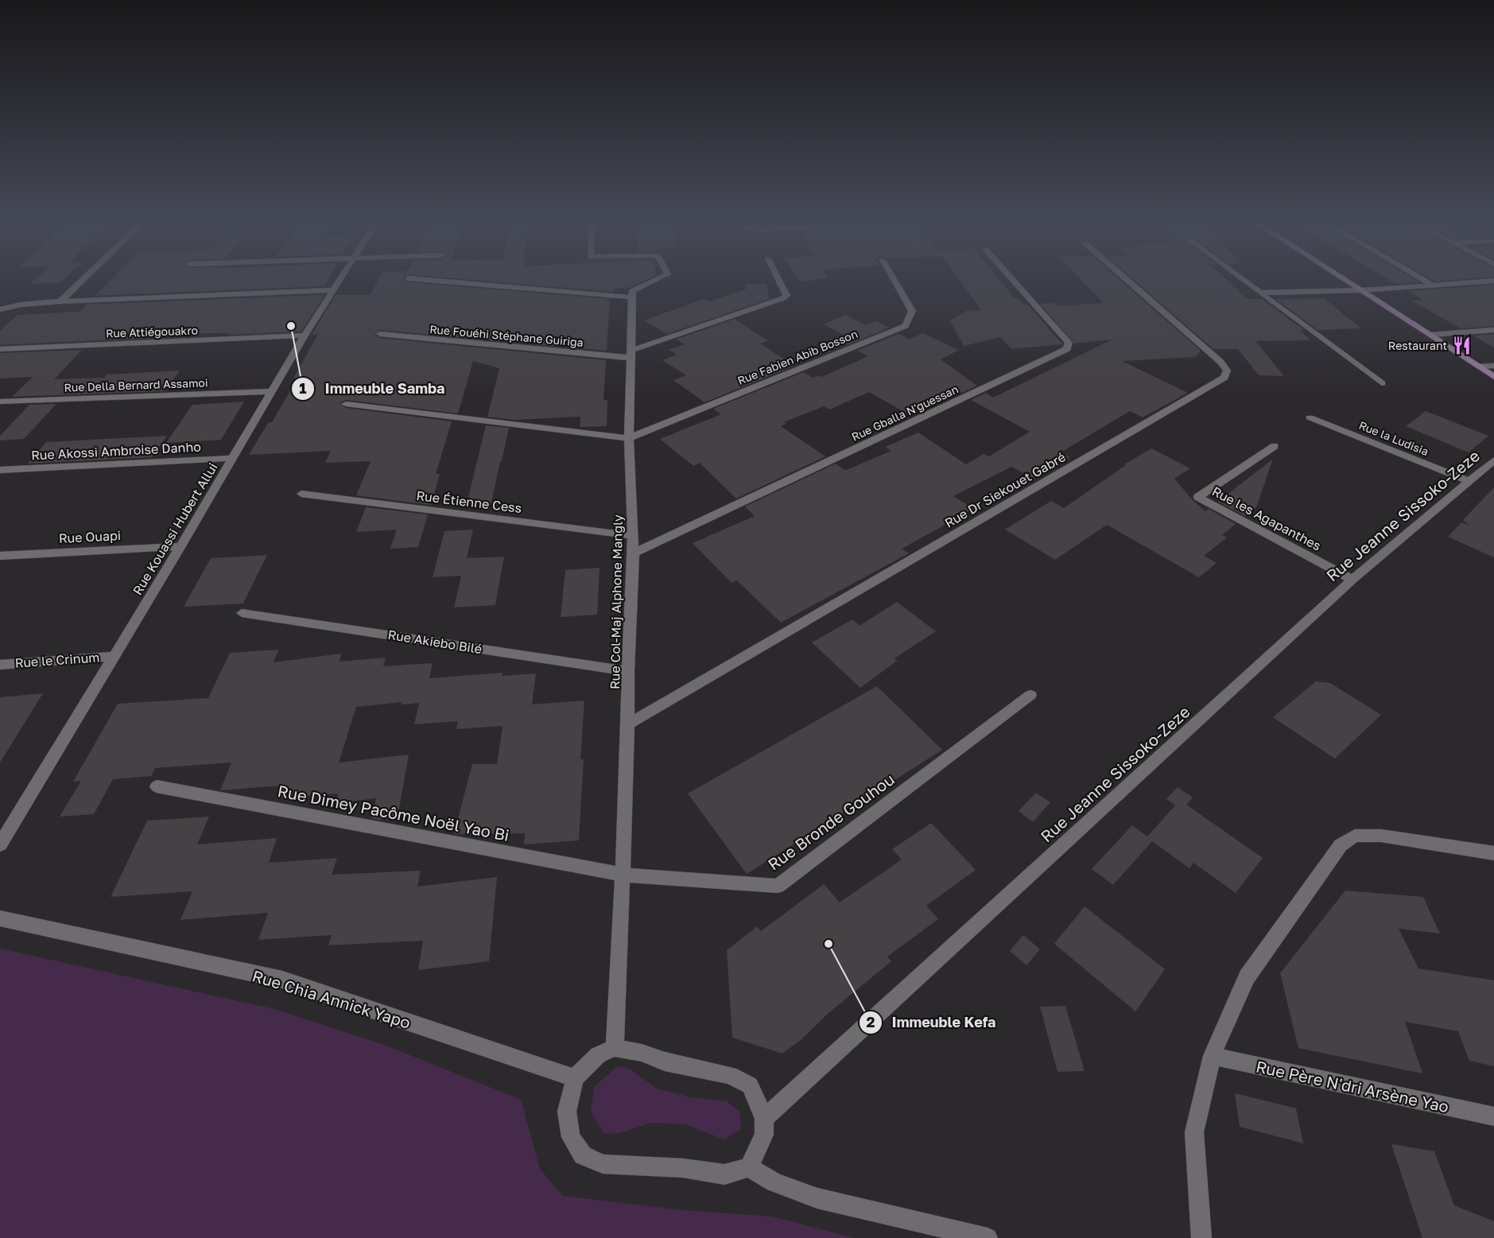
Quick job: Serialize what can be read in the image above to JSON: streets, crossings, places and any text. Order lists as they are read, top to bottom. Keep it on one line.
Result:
{"streets":{"street":["Rue Attiégouakro","Rue Fouéhi Stéphane Guiriga","Rue Fabien Abib Bosson","Rue Della Bernard Assamoi","Rue Gballa N'guessan","Rue la Ludisia","Rue Akossi Ambroise Danho","Rue Dr Siekouet Gabré","Rue Étienne Cess","Rue Jeanne Sissoko-Zeze","Rue les Agapanthes","Rue Kouassi Hubert Allui","Rue Ouapi","Rue Col-Maj Alphone Mangly","Rue Akiebo Bilé","Rue le Crinum","Rue Dimey Pacôme Noël Yao Bi","Rue Bronde Gouhou","Rue Chia Annick Yapo","Rue Père N'dri Arsène Yao"]},"crossings":[["Rue Attiégouakro","Rue Kouassi Hubert Allui"],["Rue Fouéhi Stéphane Guiriga","Rue Col-Maj Alphone Mangly"],["Rue Fabien Abib Bosson","Rue Col-Maj Alphone Mangly"],["Rue Della Bernard Assamoi","Rue Kouassi Hubert Allui"],["Rue Gballa N'guessan","Rue Col-Maj Alphone Mangly"],["Rue la Ludisia","Rue Jeanne Sissoko-Zeze"],["Rue Akossi Ambroise Danho","Rue Kouassi Hubert Allui"],["Rue Dr Siekouet Gabré","Rue Col-Maj Alphone Mangly"],["Rue Étienne Cess","Rue Col-Maj Alphone Mangly"],["Rue Jeanne Sissoko-Zeze","Rue les Agapanthes"],["Rue Kouassi Hubert Allui","Rue Ouapi"],["Rue Kouassi Hubert Allui","Rue le Crinum"],["Rue Col-Maj Alphone Mangly","Rue Akiebo Bilé"],["Rue Col-Maj Alphone Mangly","Rue Dimey Pacôme Noël Yao Bi"],["Rue Col-Maj Alphone Mangly","Rue Bronde Gouhou"],["Rue Dimey Pacôme Noël Yao Bi","Rue Bronde Gouhou"]],"places":{"other":["Immeuble Samba","Immeuble Kefa"],"restaurant":["Restaurant"]}}
